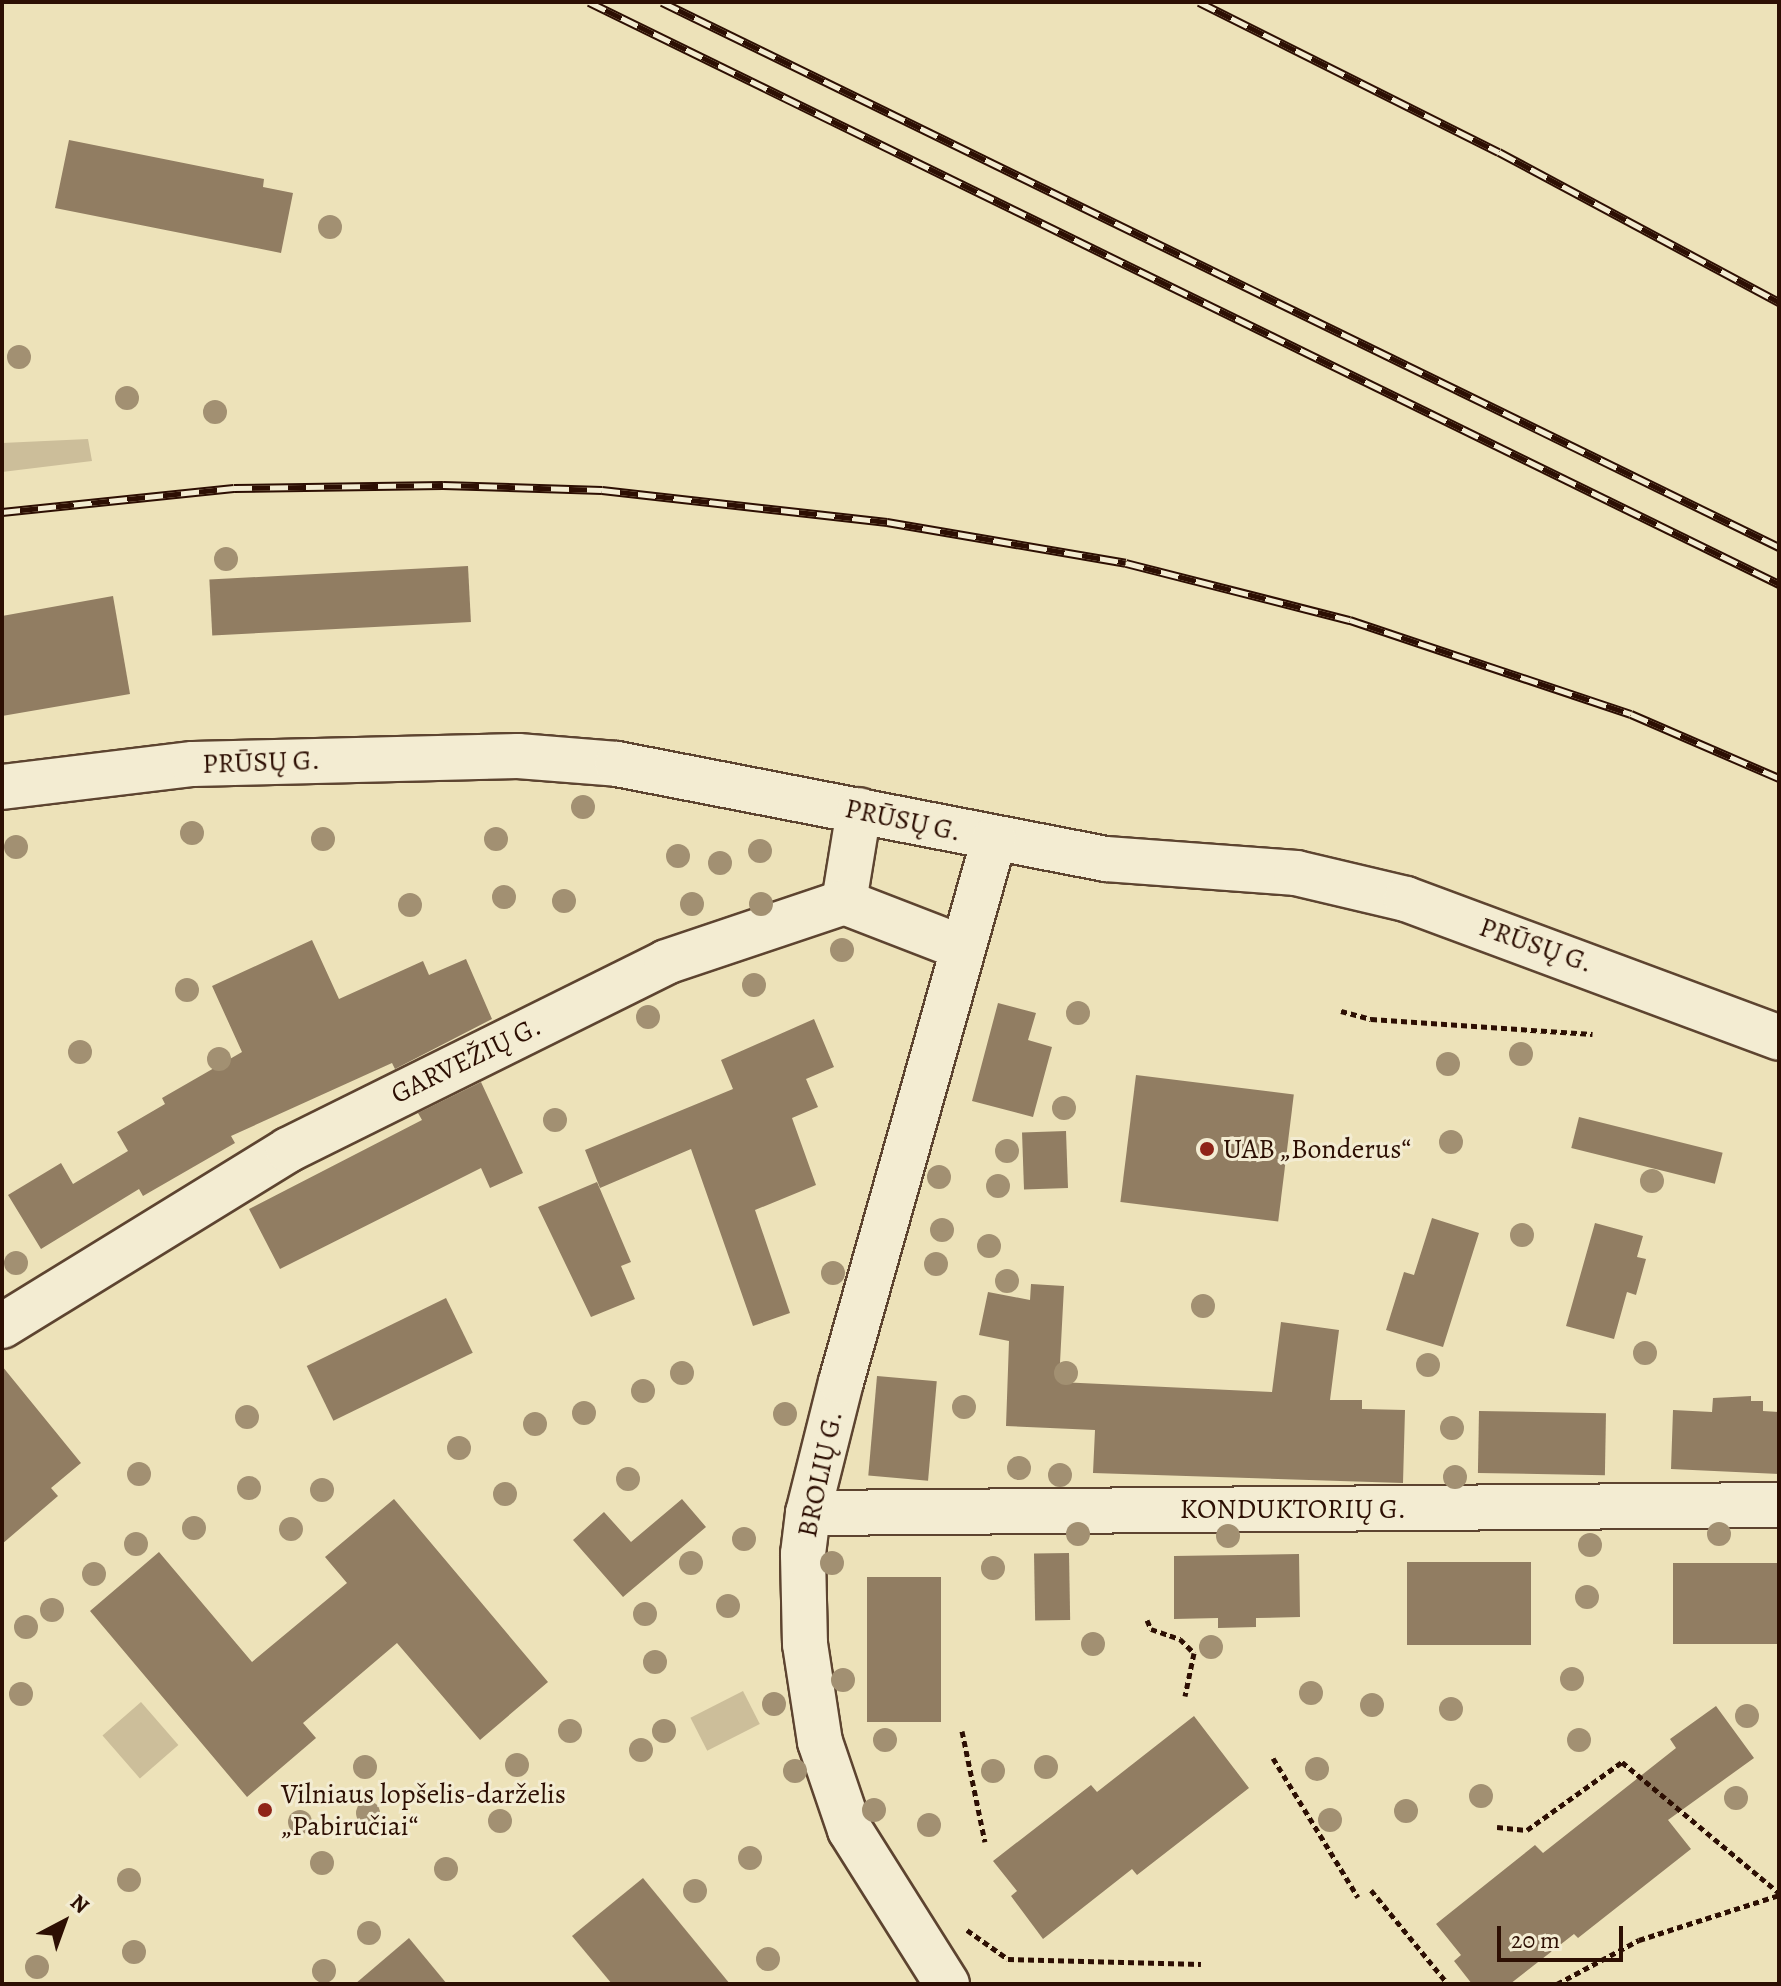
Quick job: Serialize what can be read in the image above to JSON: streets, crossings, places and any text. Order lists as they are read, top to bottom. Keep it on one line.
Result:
{"streets":{"street":["PRŪSŲ G.","GARVEŽIŲ G.","BROLIŲ G.","KONDUKTORIŲ G."]},"crossings":[["PRŪSŲ G.","BROLIŲ G."],["BROLIŲ G.","KONDUKTORIŲ G."]],"places":["UAB „Bonderus“","Vilniaus lopšelis-darželis „Pabiručiai“"],"scale_bar":"20 m","north":"top right"}
